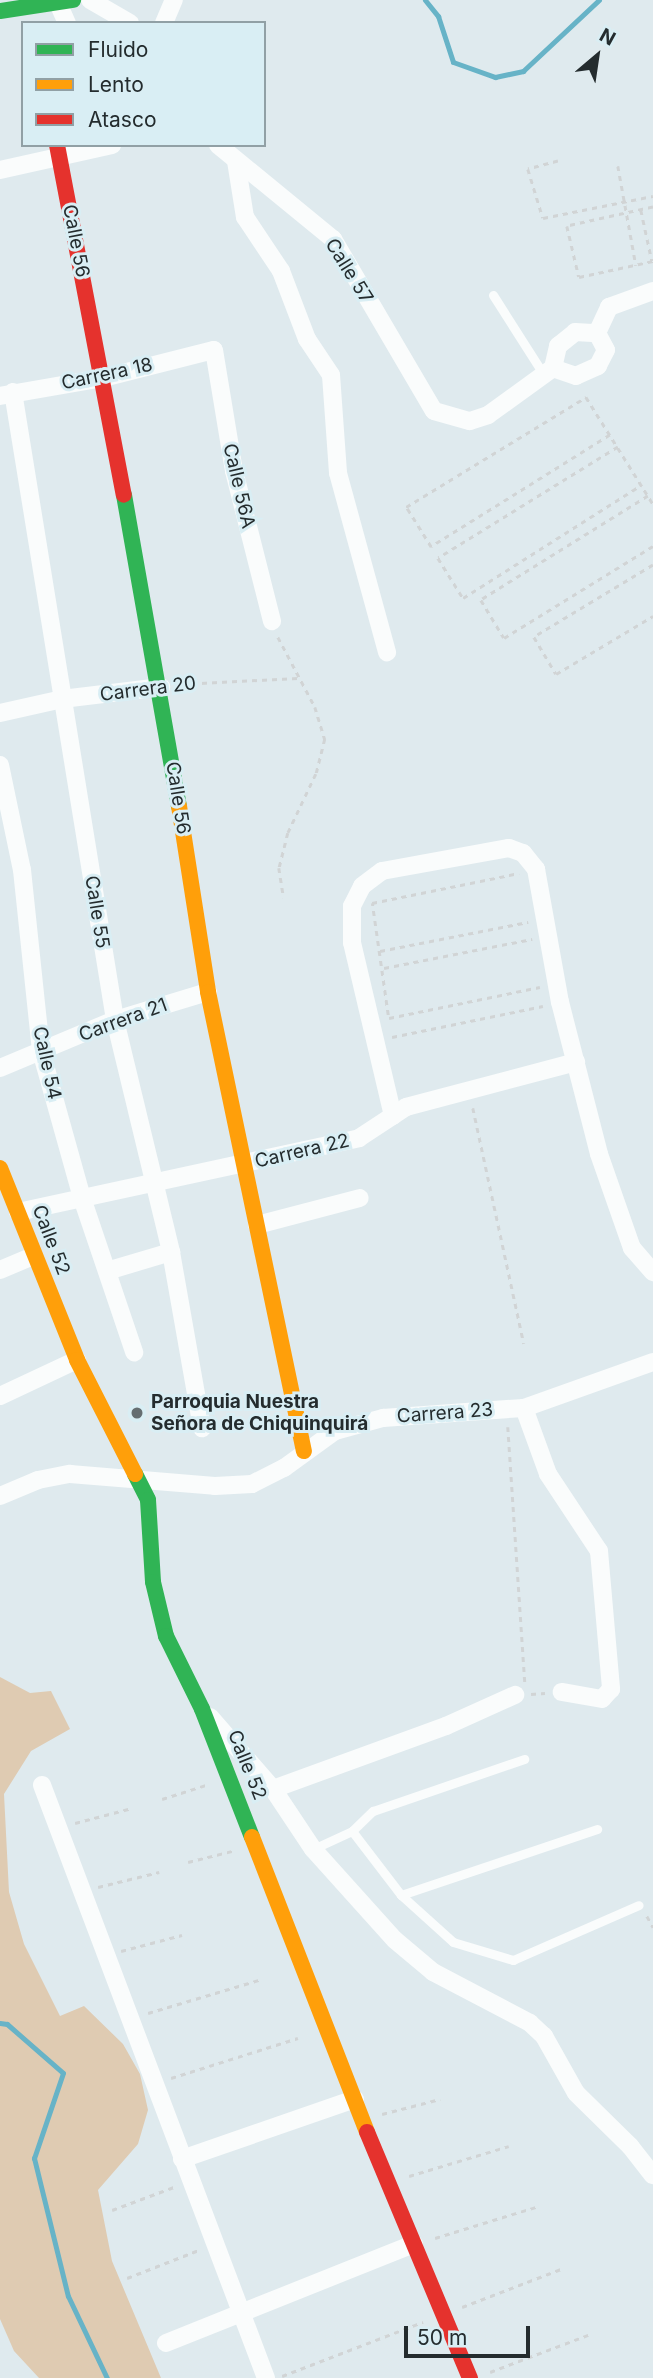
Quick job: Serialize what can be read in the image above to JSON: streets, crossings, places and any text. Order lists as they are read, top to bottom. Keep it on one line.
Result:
{"streets":{"street":["Calle 56","Calle 57","Carrera 18","Calle 56A","Carrera 20","Calle 55","Carrera 21","Calle 54","Carrera 22","Calle 52","Carrera 23"]},"crossings":[["Calle 56","Carrera 18"],["Calle 56","Carrera 20"],["Calle 56","Carrera 21"],["Calle 56","Carrera 22"],["Calle 56","Carrera 23"],["Carrera 18","Calle 56A"],["Carrera 18","Calle 55"],["Carrera 20","Calle 55"],["Calle 55","Carrera 21"],["Calle 55","Carrera 22"],["Carrera 21","Calle 54"],["Calle 54","Carrera 22"],["Carrera 22","Calle 52"],["Calle 52","Carrera 23"]],"places":["Parroquia Nuestra Señora de Chiquinquirá"],"legend":["Fluido","Lento","Atasco"],"scale_bar":"50 m","north":"top right"}
